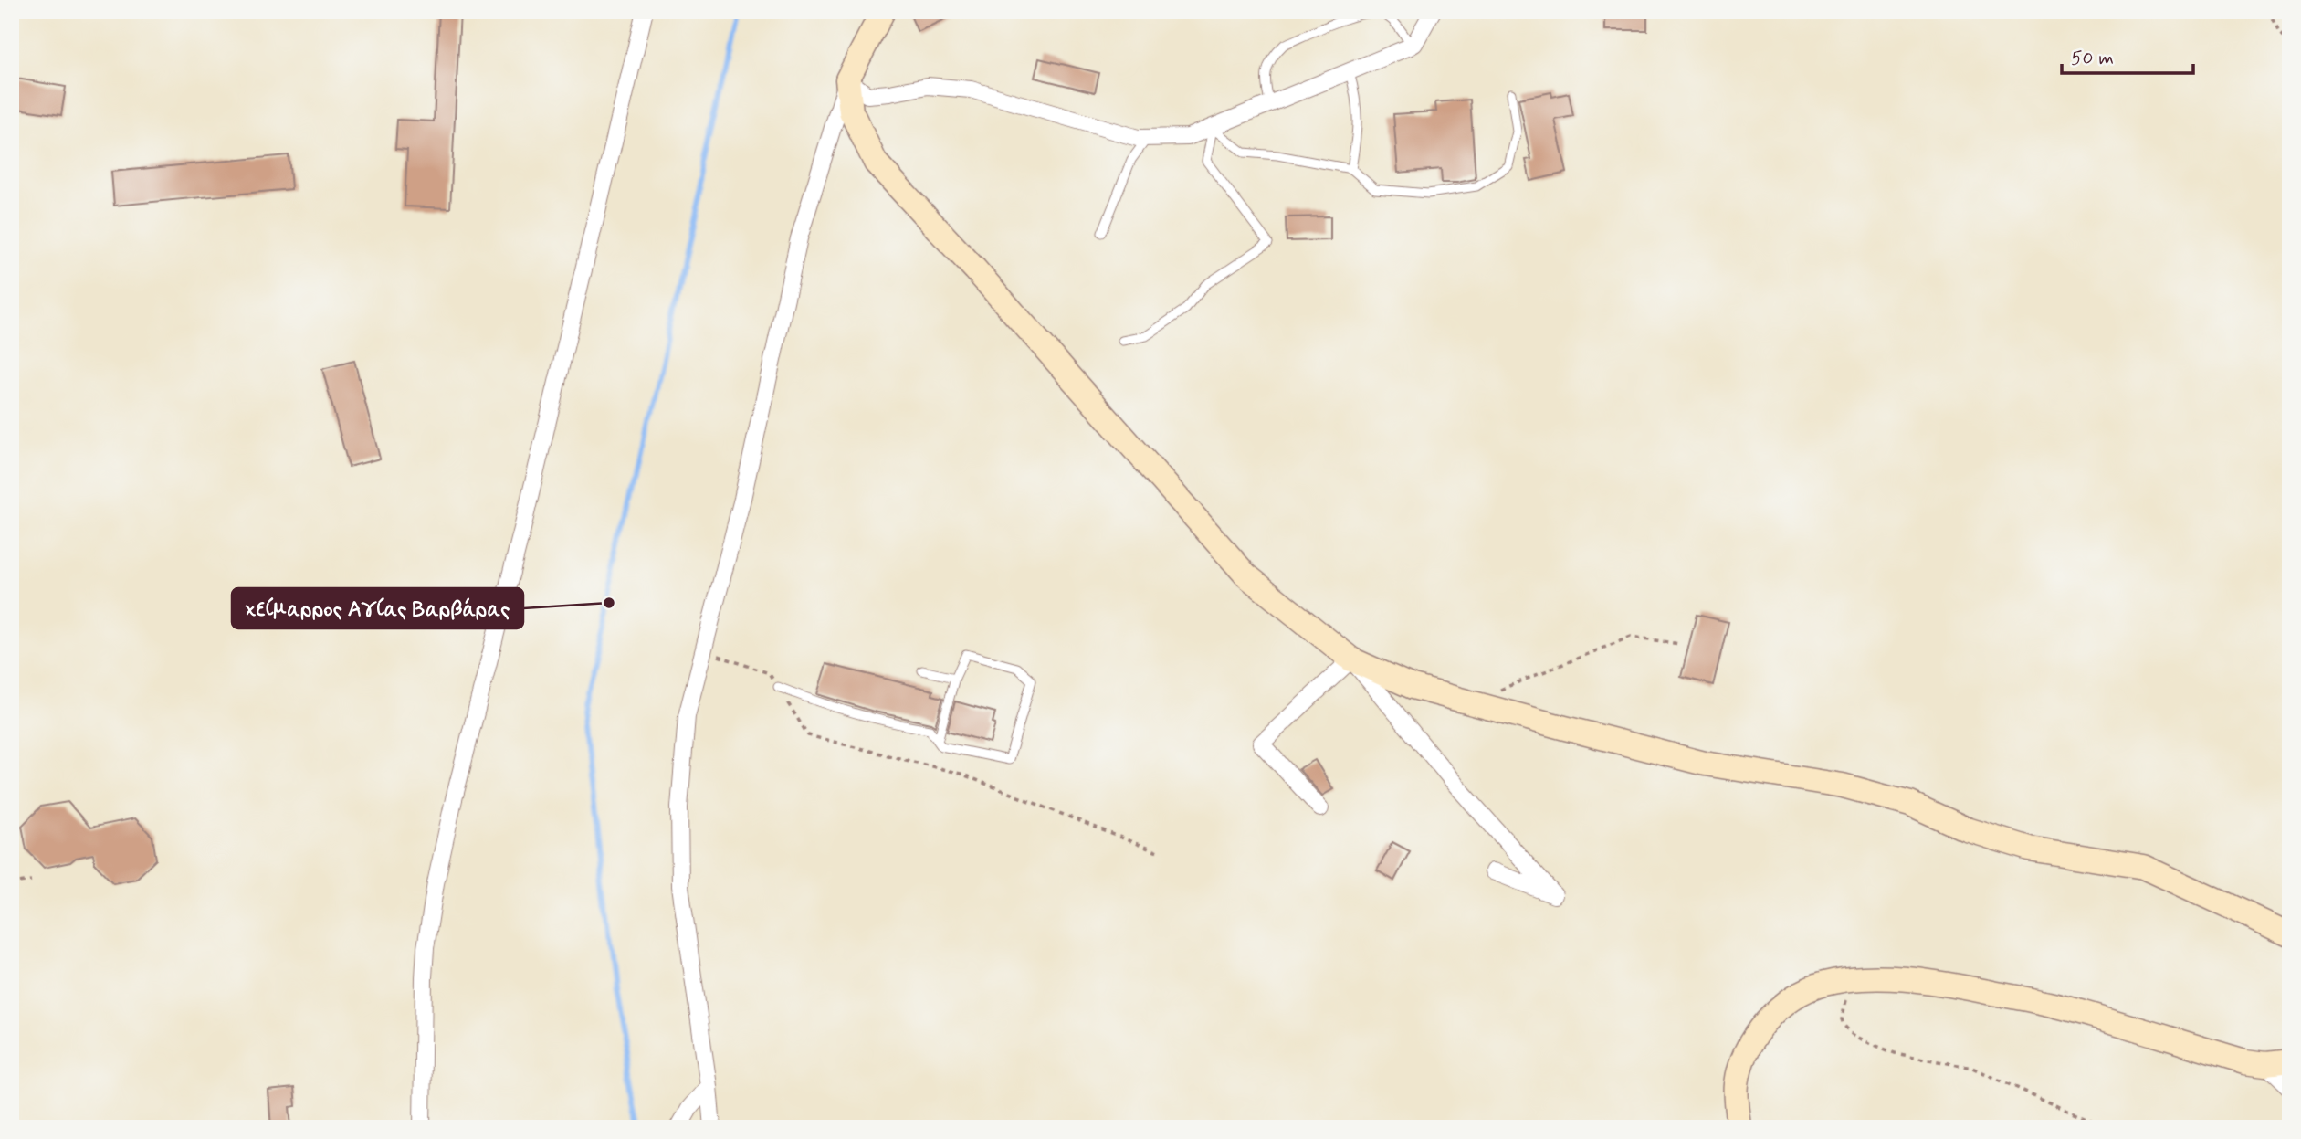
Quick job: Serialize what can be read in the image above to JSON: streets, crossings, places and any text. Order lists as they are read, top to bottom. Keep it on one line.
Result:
{"places":["χείμαρρος Αγίας Βαρβάρας"],"scale_bar":"50 m"}
